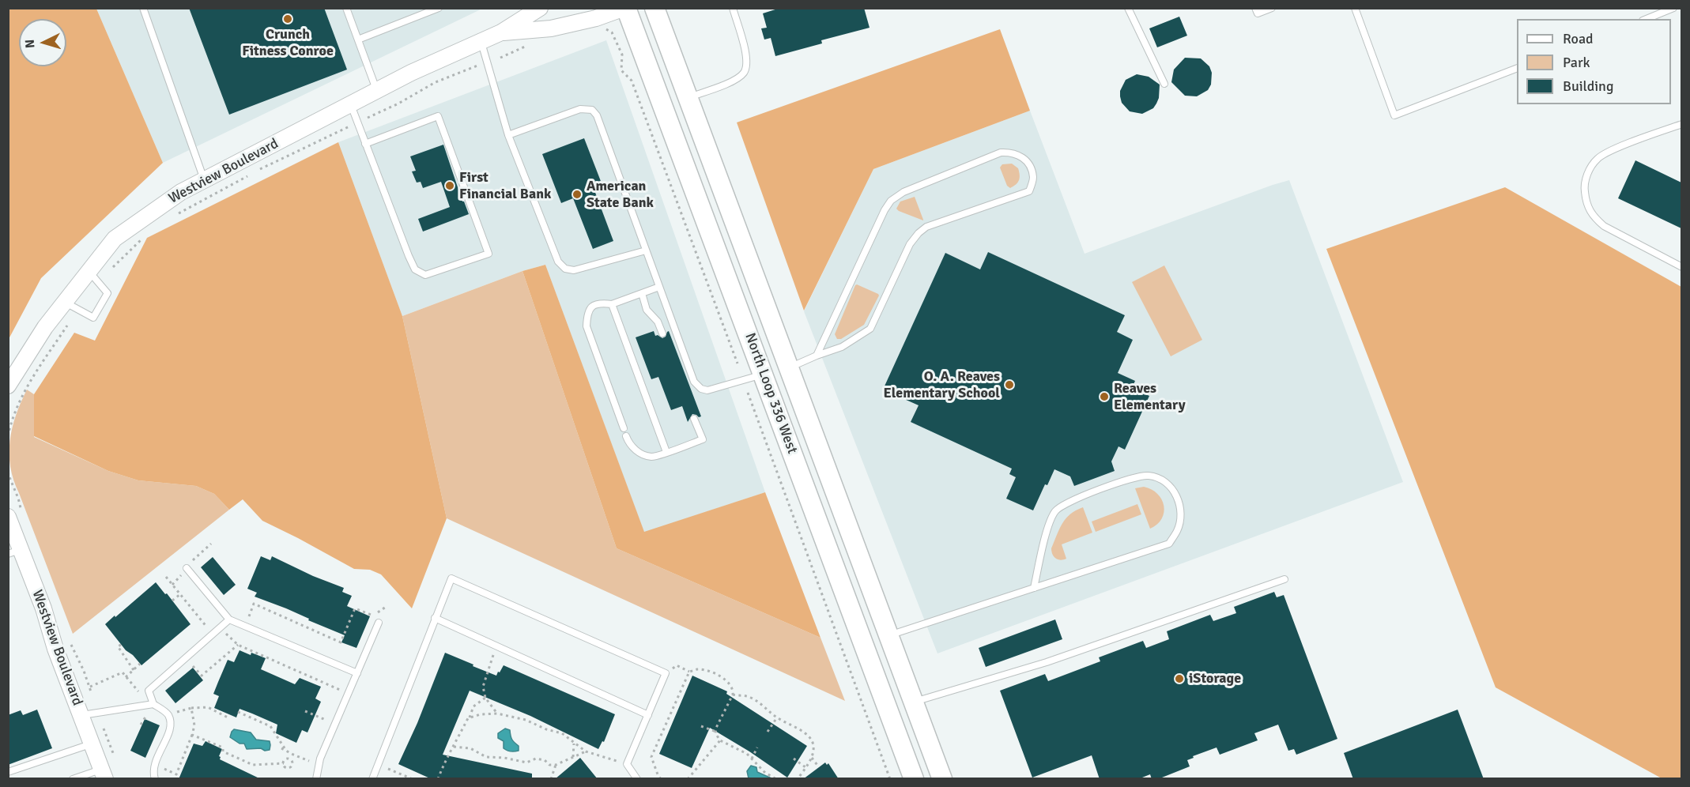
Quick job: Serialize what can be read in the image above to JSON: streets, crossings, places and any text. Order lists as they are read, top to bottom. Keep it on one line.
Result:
{"streets":{"main road":["North Loop 336 West"],"street":["Westview Boulevard"]},"crossings":[["Westview Boulevard","North Loop 336 West"]],"places":["Crunch Fitness Conroe","First Financial Bank","American State Bank","O. A. Reaves Elementary School","Reaves Elementary","iStorage"],"legend":["Road","Park","Building"],"north":"left"}
